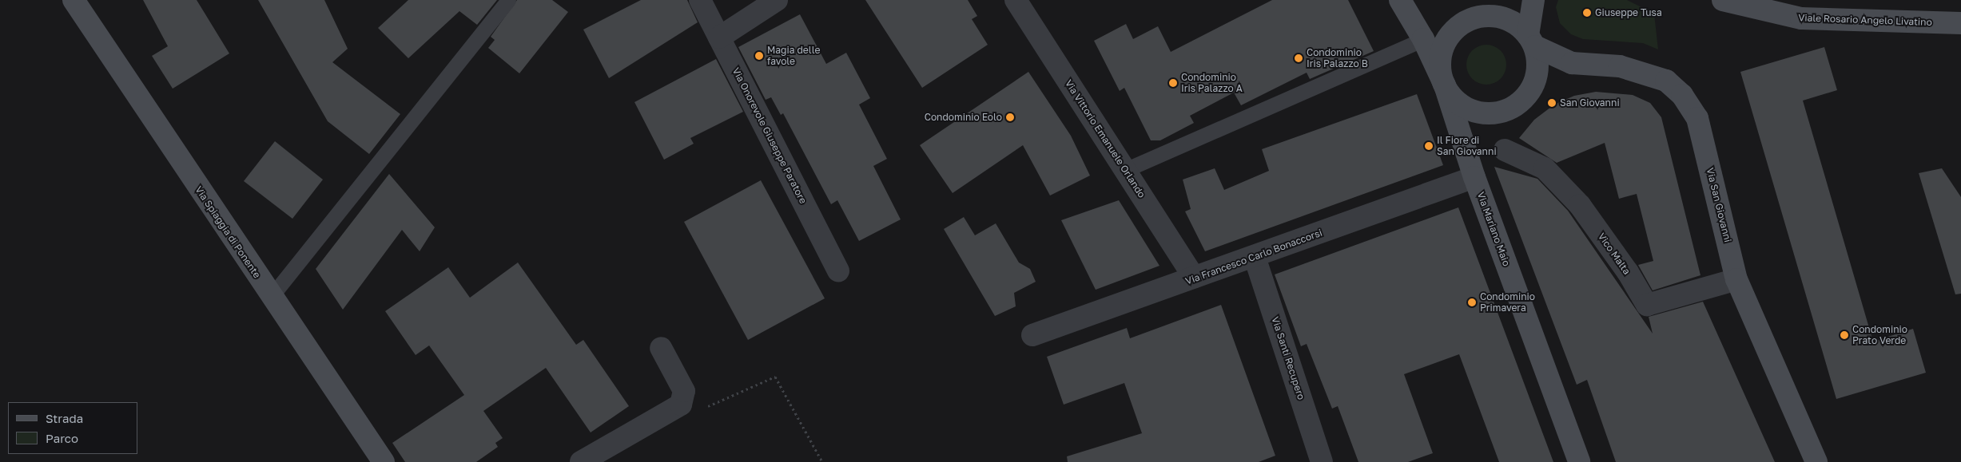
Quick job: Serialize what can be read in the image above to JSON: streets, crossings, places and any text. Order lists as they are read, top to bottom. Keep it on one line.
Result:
{"streets":{"street":["Viale Rosario Angelo Livatino","Via Onorevole Giuseppe Paratore","Via Vittorio Emanuele Orlando","Via San Giovanni","Via Mariano Maio","Via Spiaggia di Ponente","Vico Malta","Via Francesco Carlo Bonaccorsi","Via Santi Recupero"]},"crossings":[["Via Vittorio Emanuele Orlando","Via Francesco Carlo Bonaccorsi"],["Via San Giovanni","Via Mariano Maio"],["Via San Giovanni","Vico Malta"],["Via Mariano Maio","Via Francesco Carlo Bonaccorsi"],["Via Francesco Carlo Bonaccorsi","Via Santi Recupero"]],"places":["Giuseppe Tusa","Magia delle favole","Condominio Iris Palazzo B","Condominio Iris Palazzo A","San Giovanni","Condominio Eolo","Il Fiore di San Giovanni","Condominio Primavera","Condominio Prato Verde"],"legend":["Strada","Parco"]}
